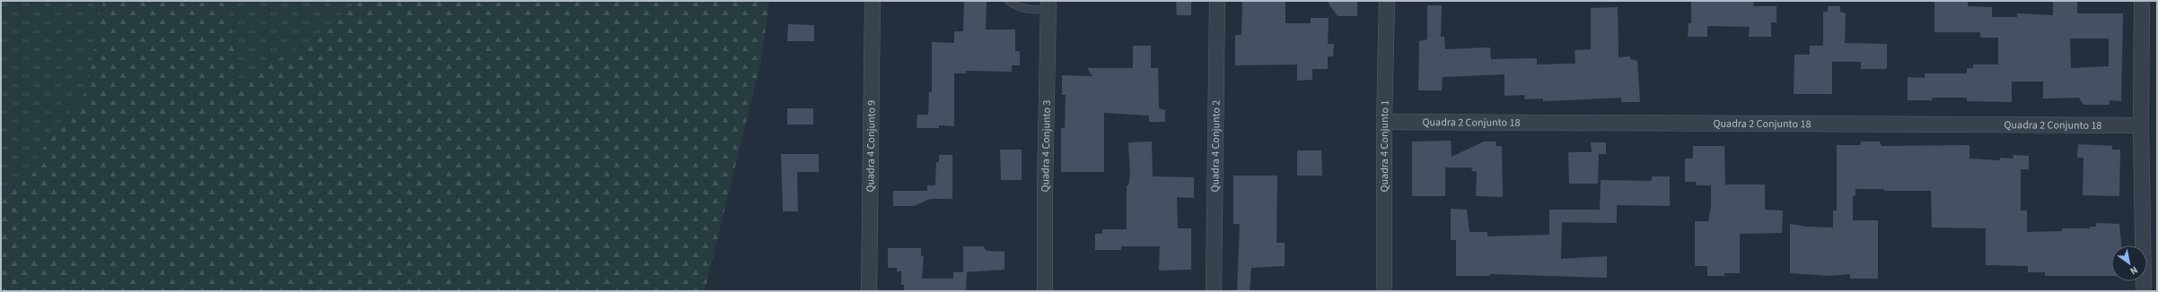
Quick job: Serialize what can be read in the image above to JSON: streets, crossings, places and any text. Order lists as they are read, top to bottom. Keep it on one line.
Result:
{"streets":{"street":["Quadra 2 Conjunto 18","Quadra 4 Conjunto 9","Quadra 4 Conjunto 3","Quadra 4 Conjunto 2","Quadra 4 Conjunto 1"]},"crossings":[["Quadra 2 Conjunto 18","Quadra 4 Conjunto 1"]],"north":"bottom right"}
